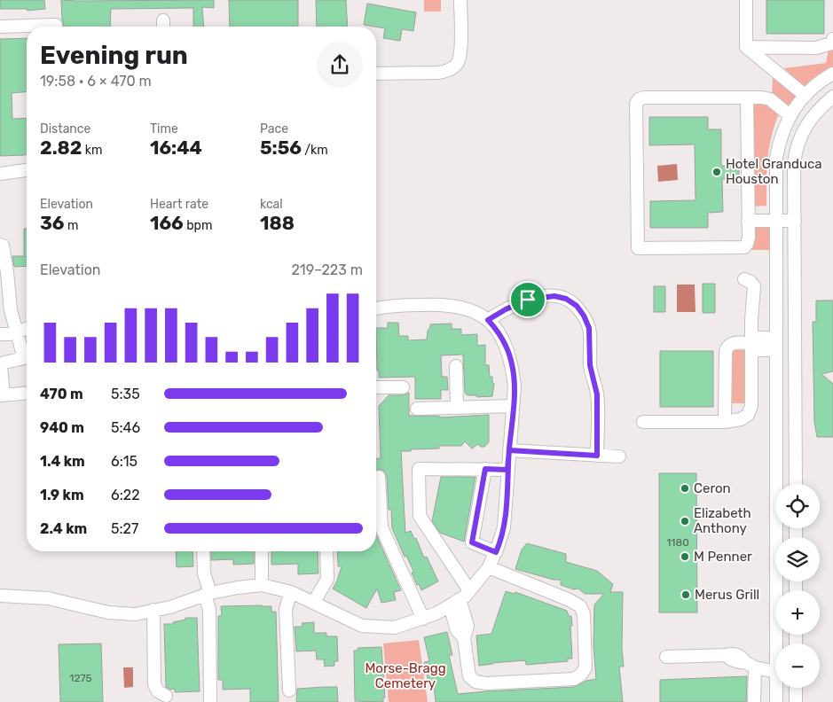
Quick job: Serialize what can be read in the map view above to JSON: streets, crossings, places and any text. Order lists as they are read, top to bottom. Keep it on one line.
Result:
{"parks":["Morse-Bragg Cemetery"],"places":["Hotel Granduca Houston","Ceron","Elizabeth Anthony","M Penner","Merus Grill"],"house_numbers":["1180","1275"],"page":{"heading":["Evening run","19:58 · 6 × 470 m"],"stats":[["Distance","2.82 km"],["Time","16:44"],["Pace","5:56 /km"],["Elevation","36 m"],["Heart rate","166 bpm"],["kcal","188"]],"chart":["Elevation","219–223 m"],"list":[{"name":"470 m","note":"5:35"},{"name":"940 m","note":"5:46"},{"name":"1.4 km","note":"6:15"},{"name":"1.9 km","note":"6:22"},{"name":"2.4 km","note":"5:27"}],"map_buttons":["+","−"]}}
